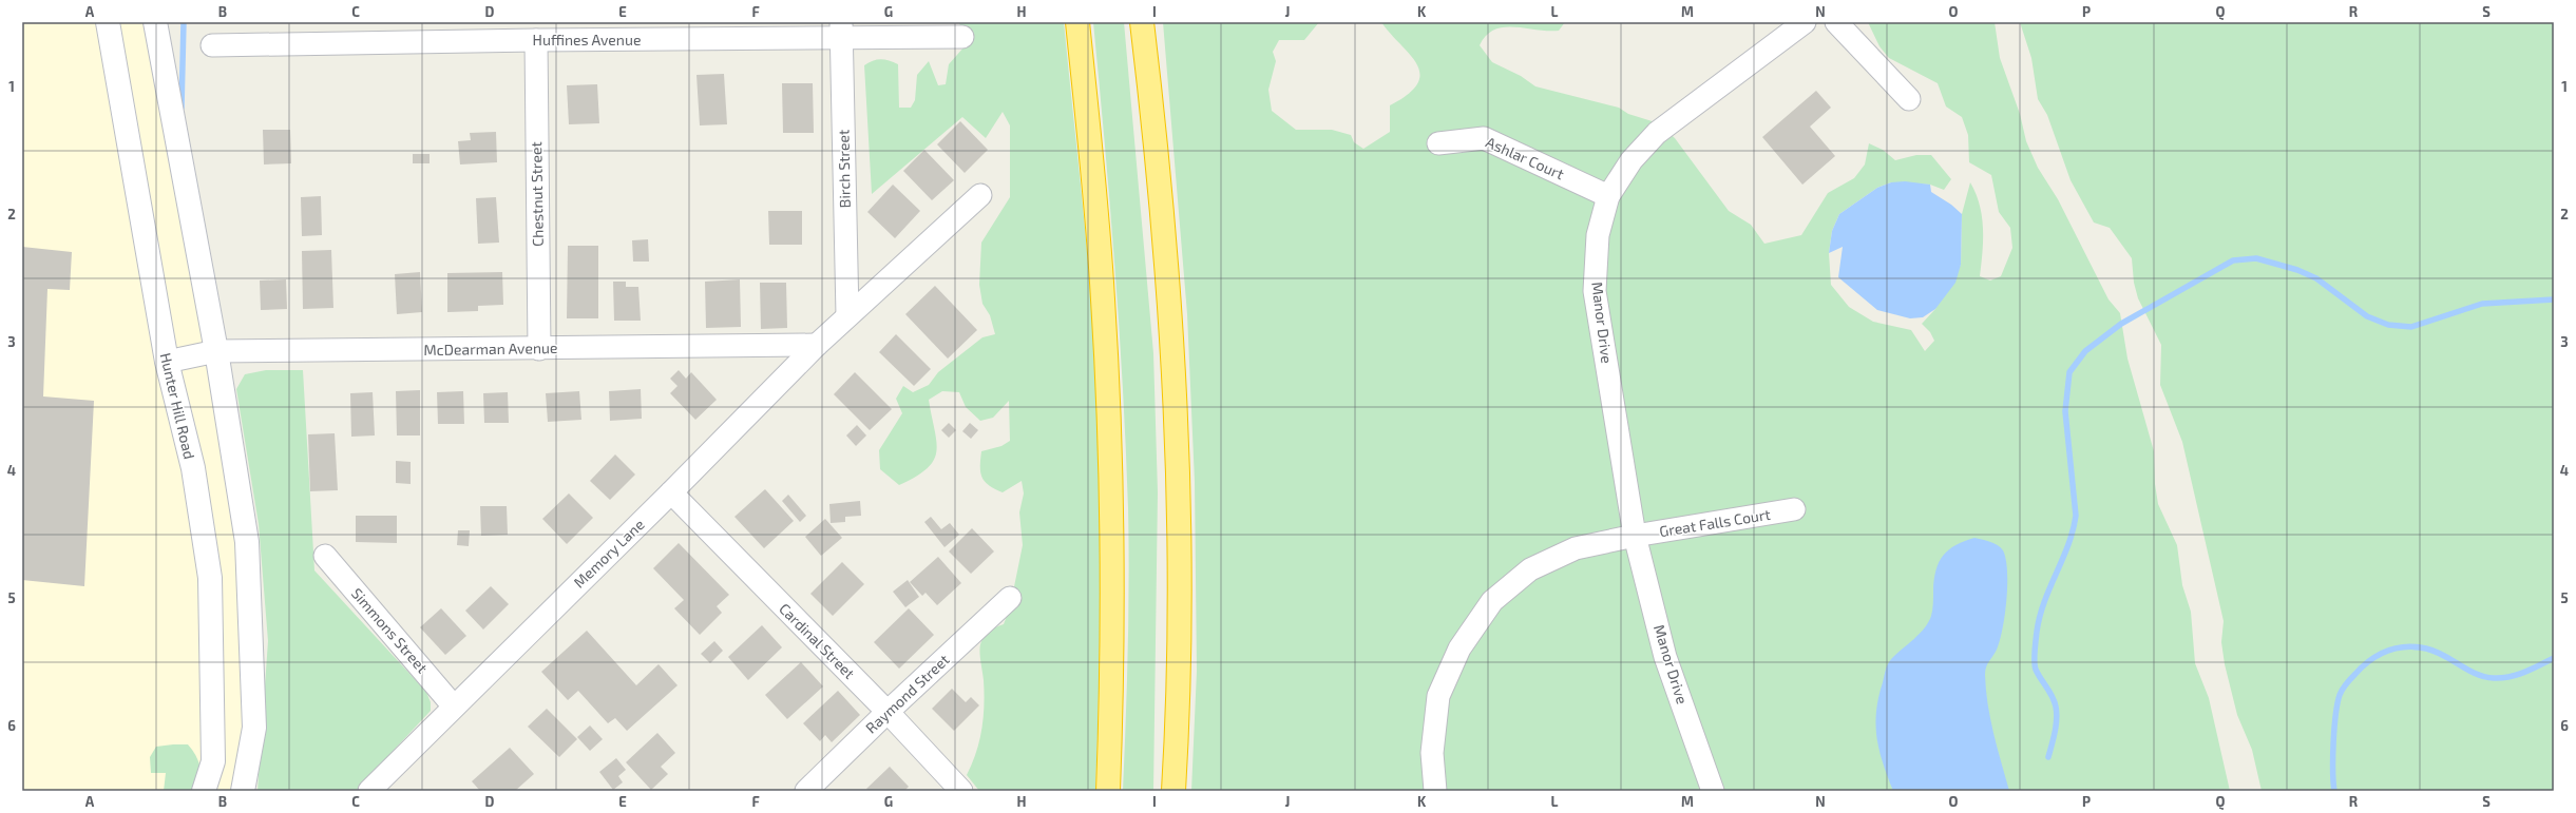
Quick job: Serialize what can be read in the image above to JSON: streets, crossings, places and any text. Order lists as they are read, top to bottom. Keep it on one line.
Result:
{"streets":{"street":["Huffines Avenue","Ashlar Court","Birch Street","Chestnut Street","Manor Drive","McDearman Avenue","Hunter Hill Road","Great Falls Court","Memory Lane","Simmons Street","Cardinal Street","Raymond Street"]},"crossings":[["Huffines Avenue","Birch Street"],["Huffines Avenue","Chestnut Street"],["Ashlar Court","Manor Drive"],["Birch Street","Memory Lane"],["Chestnut Street","McDearman Avenue"],["Manor Drive","Great Falls Court"],["McDearman Avenue","Hunter Hill Road"],["McDearman Avenue","Memory Lane"],["Memory Lane","Simmons Street"],["Memory Lane","Cardinal Street"],["Cardinal Street","Raymond Street"]],"grid":{"columns":["A","B","C","D","E","F","G","H","I","J","K","L","M","N","O","P","Q","R","S"],"rows":["1","2","3","4","5","6"]}}
